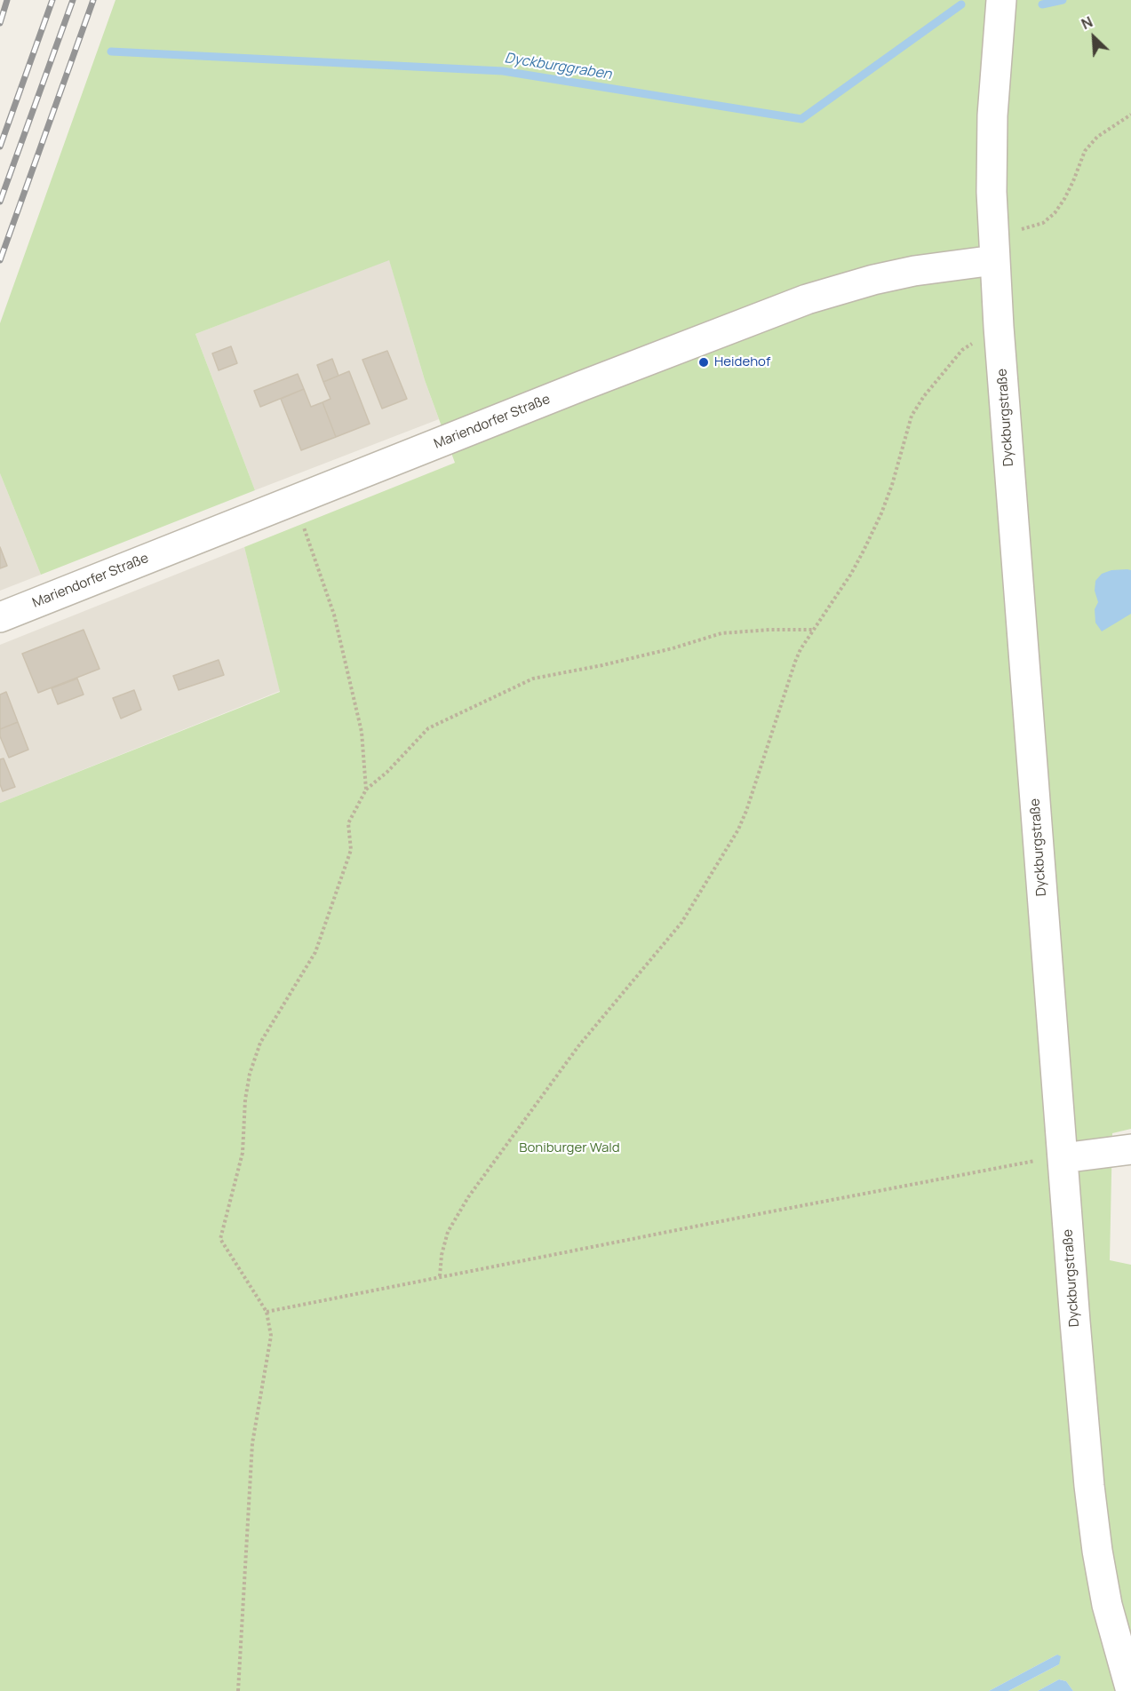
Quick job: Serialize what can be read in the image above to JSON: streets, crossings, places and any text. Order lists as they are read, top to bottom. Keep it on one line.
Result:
{"streets":{"street":["Dyckburgstraße","Mariendorfer Straße"]},"crossings":[["Dyckburgstraße","Mariendorfer Straße"]],"water":["Dyckburggraben"],"parks":["Boniburger Wald"],"places":["Heidehof"],"north":"top left"}
